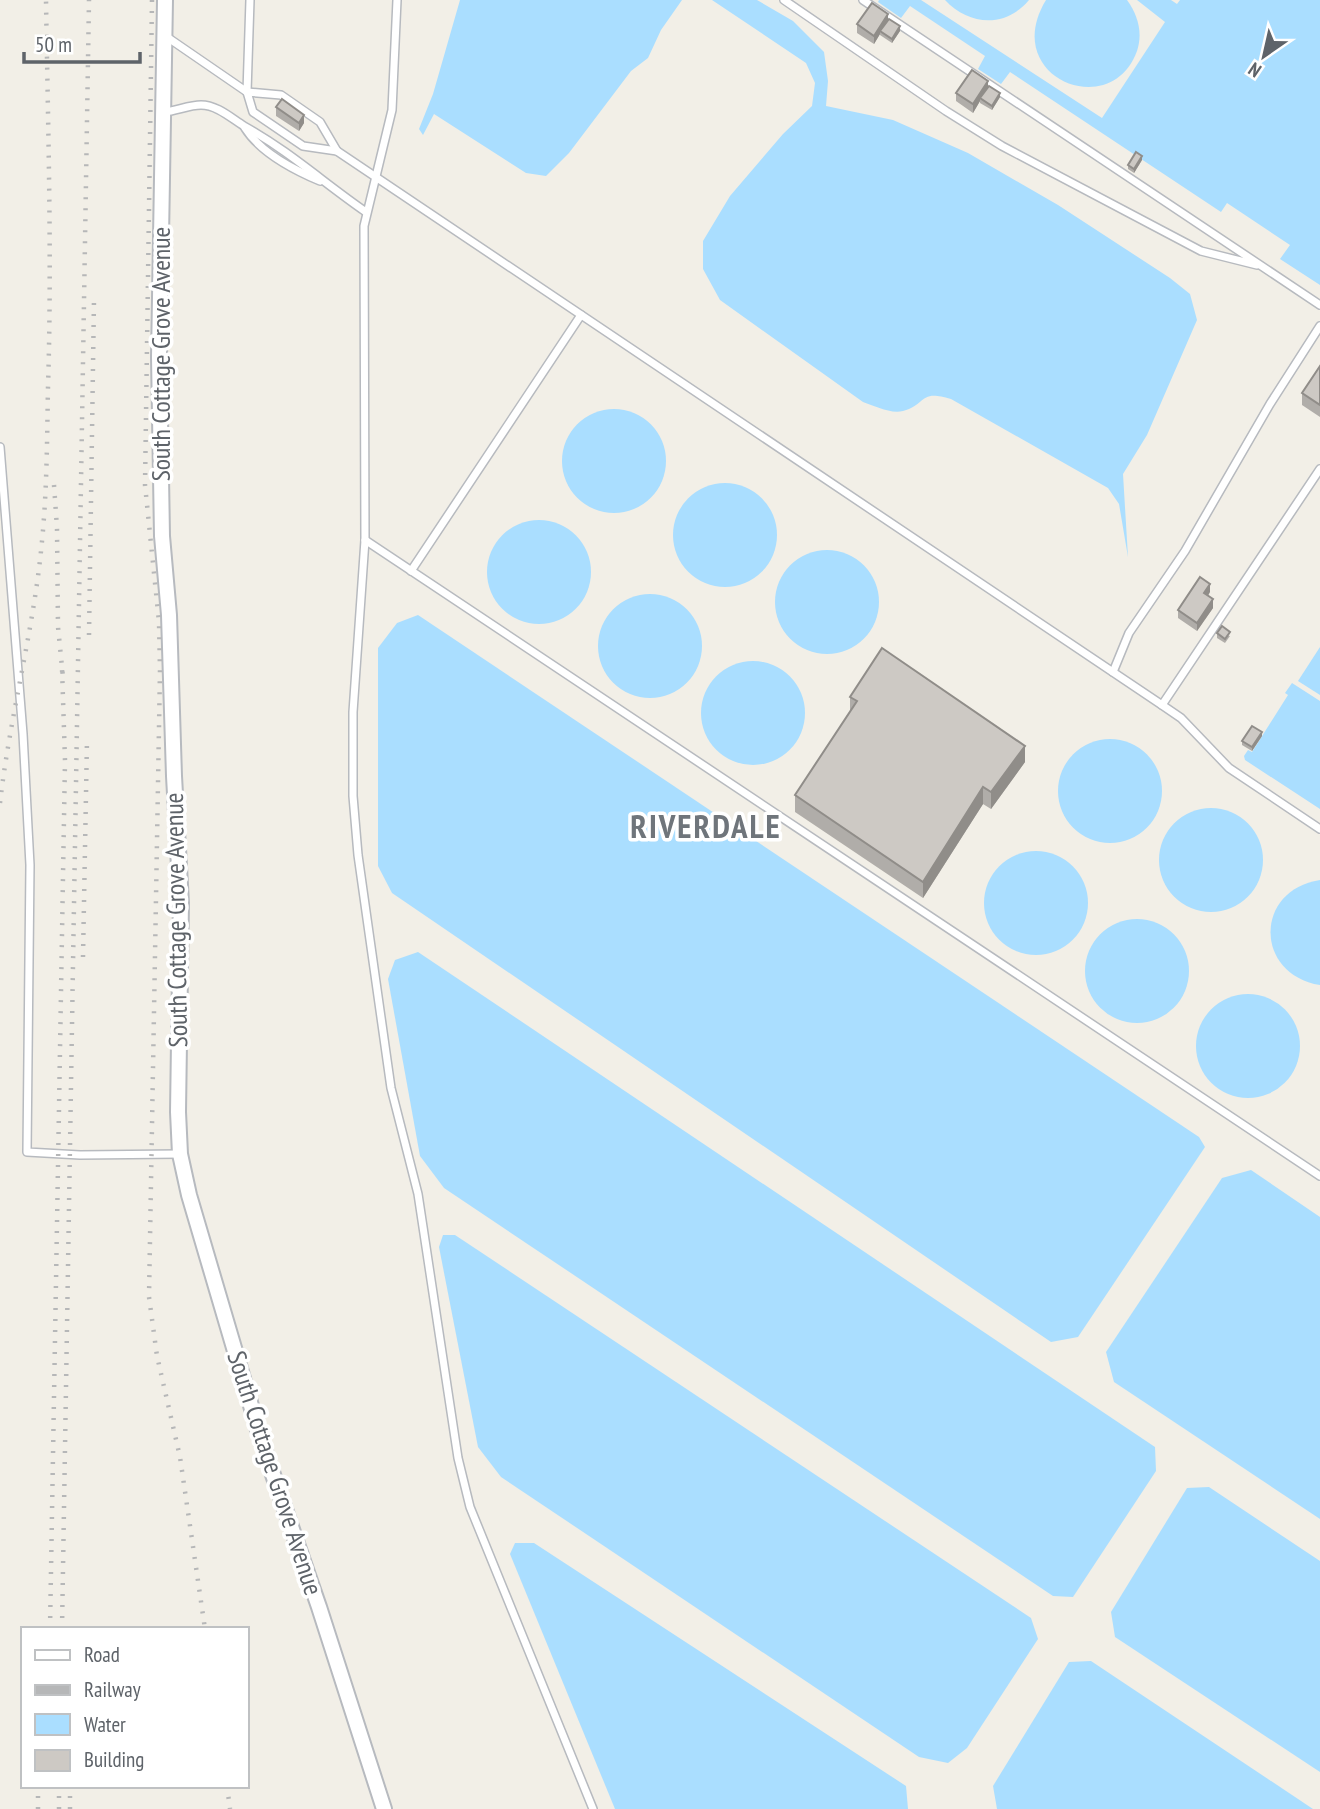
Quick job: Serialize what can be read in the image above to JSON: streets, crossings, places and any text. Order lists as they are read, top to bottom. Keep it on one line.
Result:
{"streets":{"street":["South Cottage Grove Avenue"]},"districts":["RIVERDALE"],"legend":["Road","Railway","Water","Building"],"scale_bar":"50 m","north":"bottom left"}
